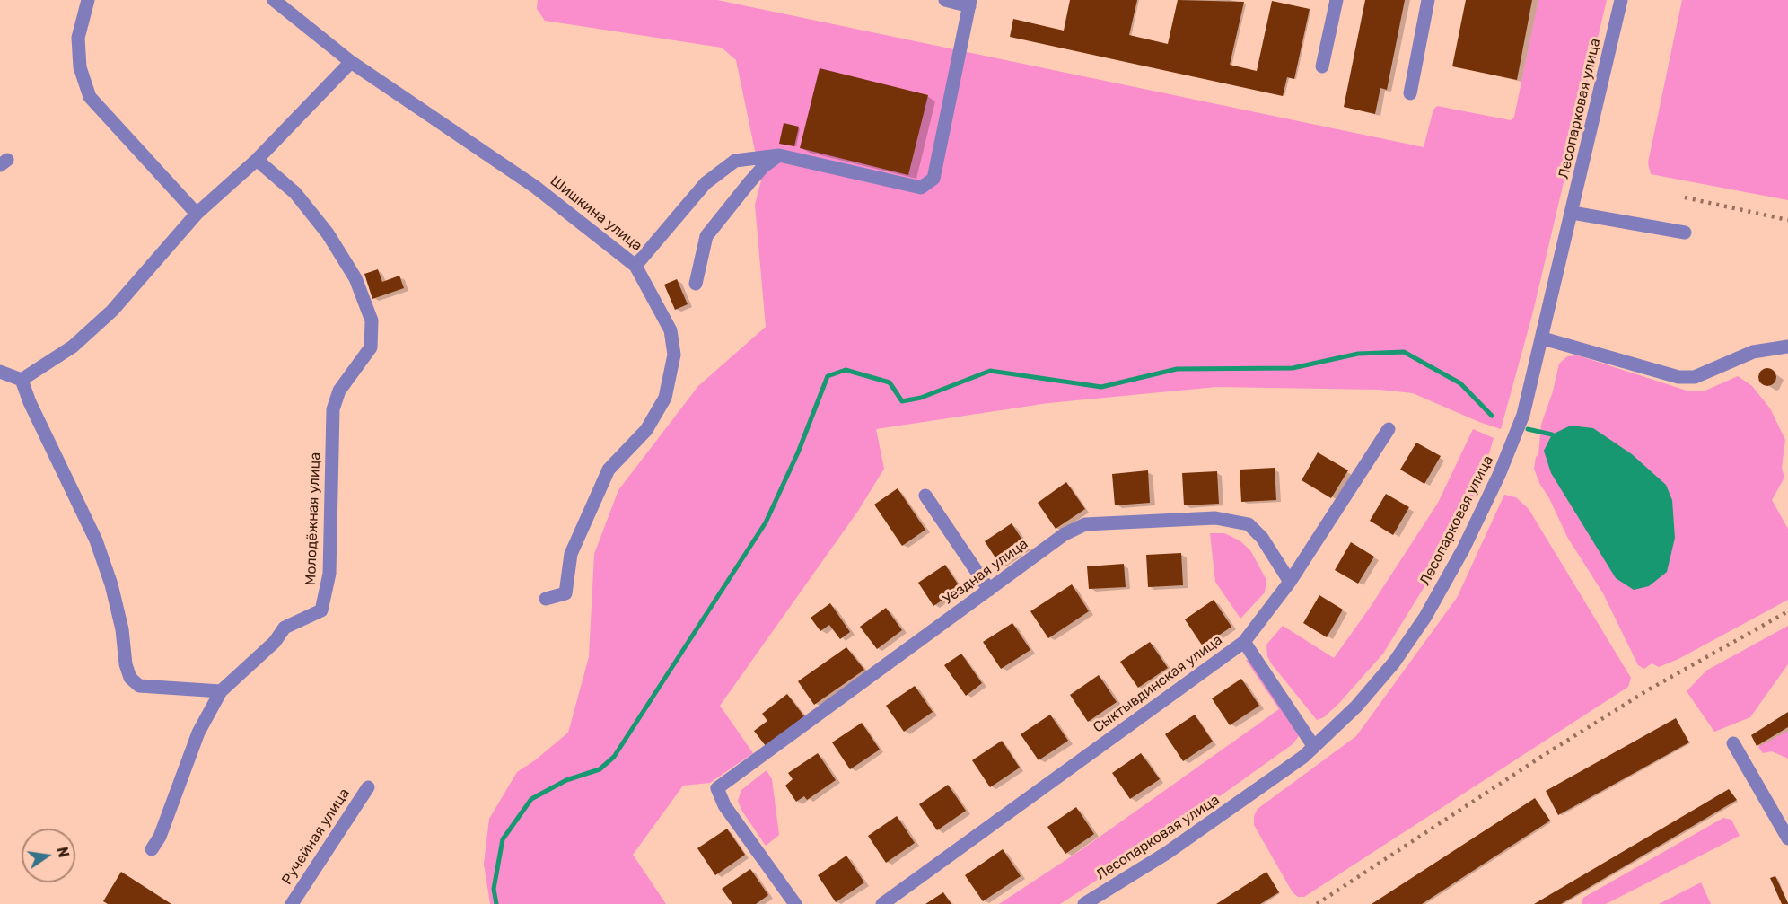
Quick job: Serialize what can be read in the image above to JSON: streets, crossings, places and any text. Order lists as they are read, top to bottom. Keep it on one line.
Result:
{"streets":{"street":["Лесопарковая улица","Шишкина улица","Молодёжная улица","Уездная улица","Сыктывдинская улица","Ручейная улица"]},"crossings":[["Уездная улица","Сыктывдинская улица"]],"north":"right"}
